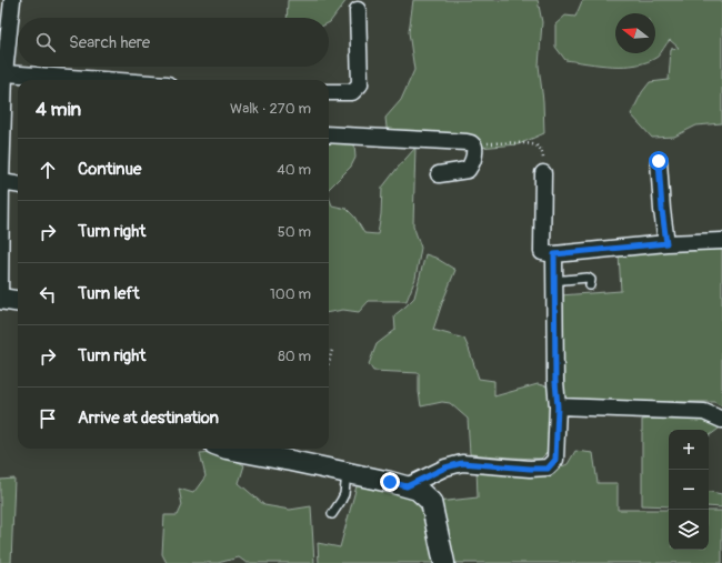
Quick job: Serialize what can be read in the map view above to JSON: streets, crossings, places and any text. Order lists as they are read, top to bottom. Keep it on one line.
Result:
{"north":"left","page":{"search":"Search here","heading":["4 min","Walk · 270 m"],"list":[["Continue","40 m"],["Turn right","50 m"],["Turn left","100 m"],["Turn right","80 m"],"Arrive at destination"],"map_buttons":["+","−"]}}
